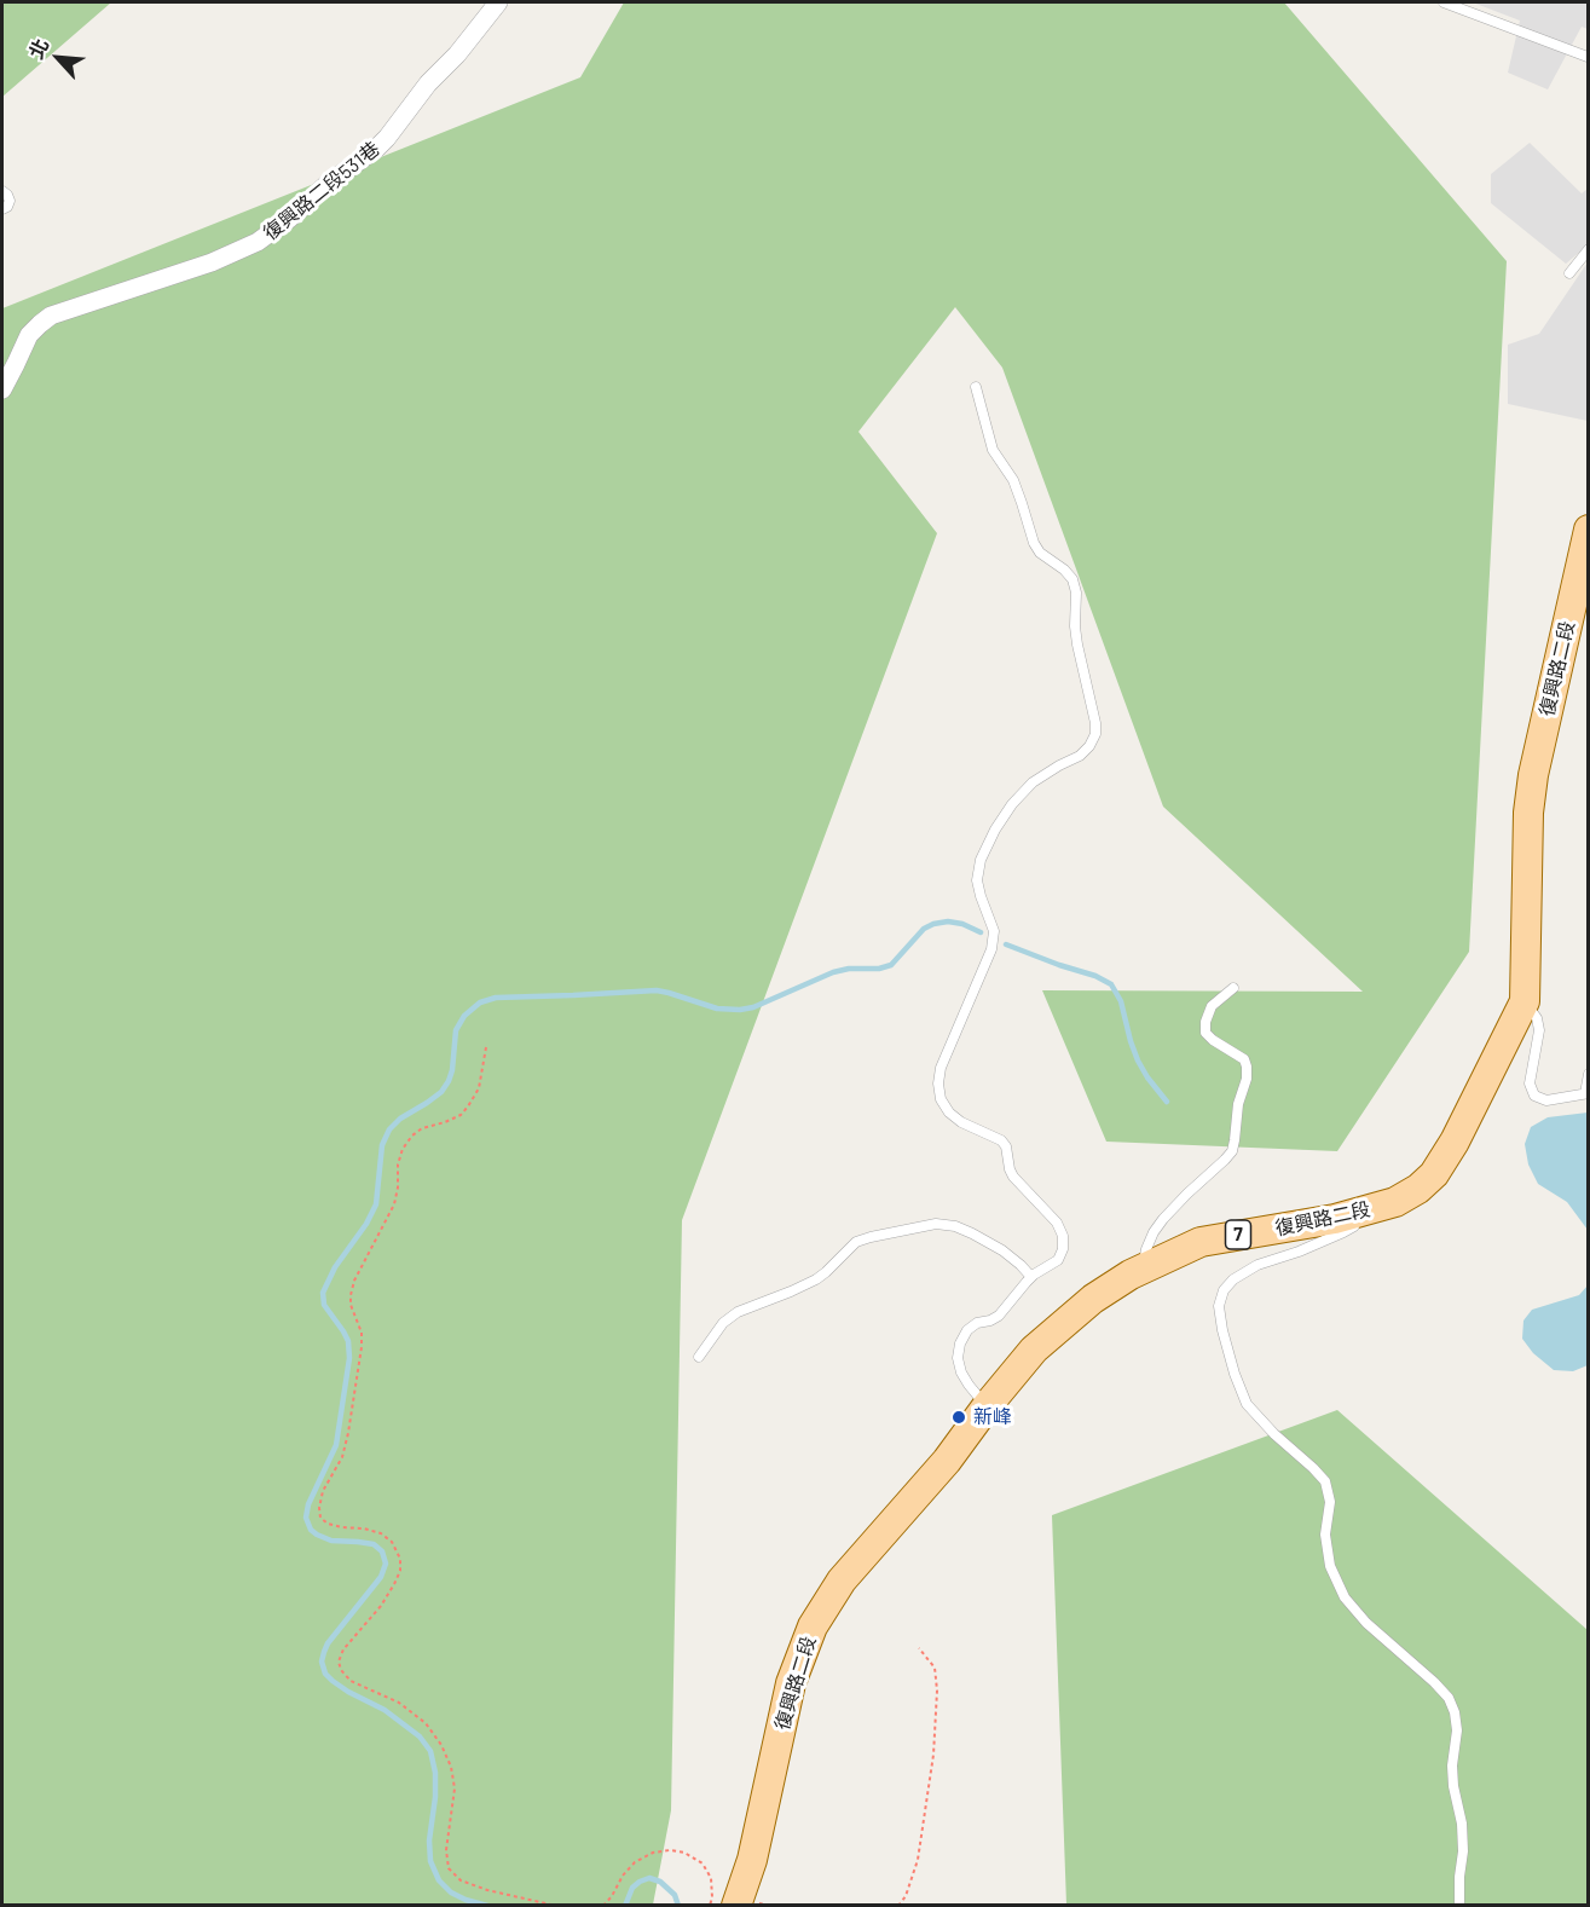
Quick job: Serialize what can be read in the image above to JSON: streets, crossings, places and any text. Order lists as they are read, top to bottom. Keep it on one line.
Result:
{"streets":{"main road":["復興路二段","7"],"street":["復興路二段531巷"]},"places":["新峰"],"north":"top left"}
